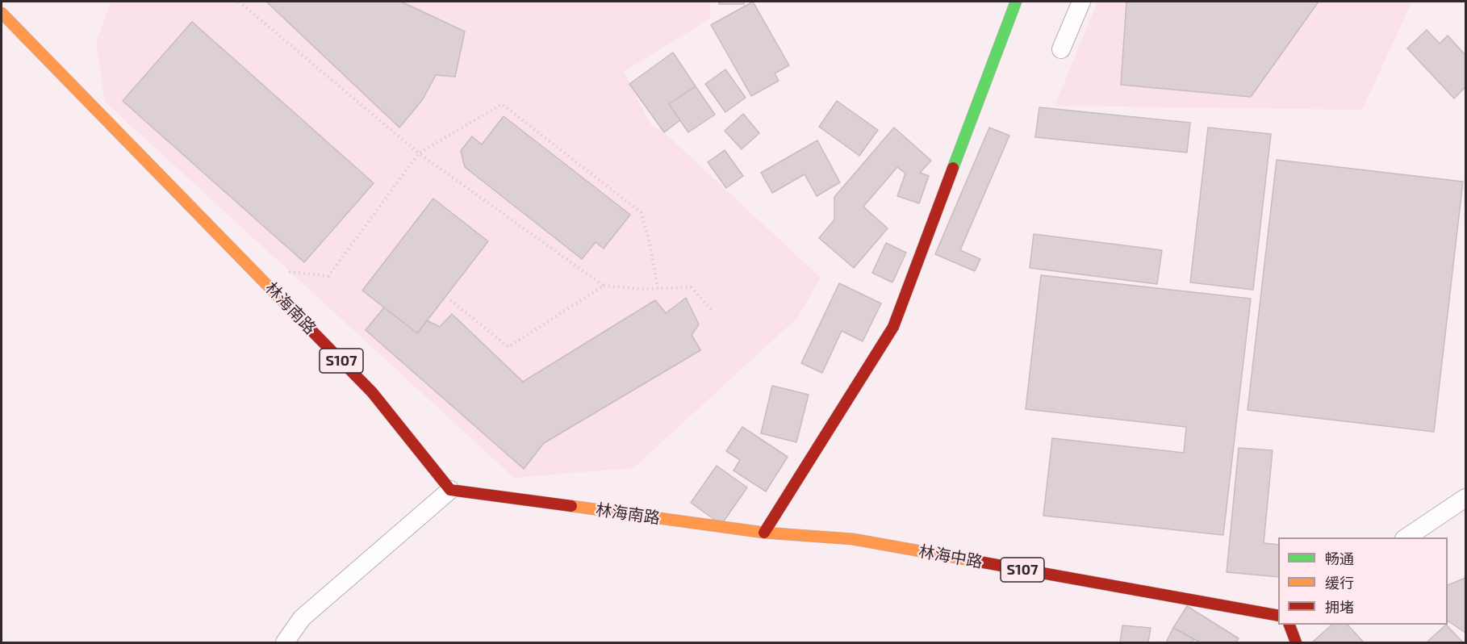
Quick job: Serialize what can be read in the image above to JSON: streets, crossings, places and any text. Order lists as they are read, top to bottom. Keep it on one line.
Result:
{"streets":{"main road":["林海南路","S107","林海中路"]},"crossings":[["林海南路","林海中路"]],"legend":["畅通","缓行","拥堵"]}
